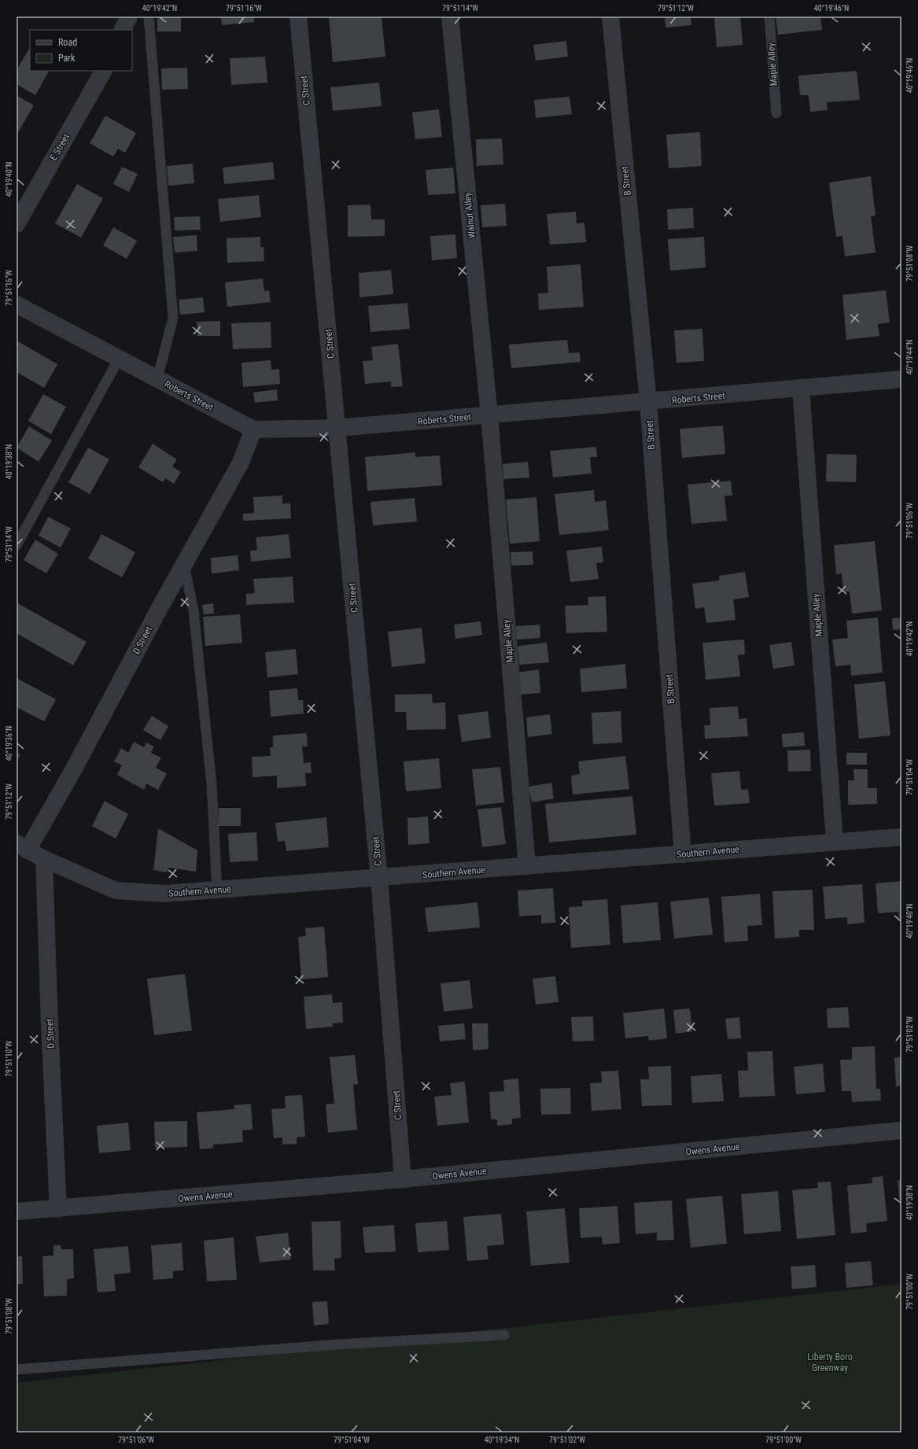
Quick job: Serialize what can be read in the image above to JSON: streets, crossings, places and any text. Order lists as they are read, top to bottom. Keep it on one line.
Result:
{"streets":{"street":["Maple Alley","C Street","E Street","B Street","Walnut Alley","Roberts Street","D Street","Southern Avenue","Owens Avenue"]},"crossings":[["Maple Alley","Walnut Alley"],["Maple Alley","Roberts Street"],["Maple Alley","Southern Avenue"],["C Street","Roberts Street"],["C Street","Southern Avenue"],["C Street","Owens Avenue"],["B Street","Roberts Street"],["B Street","Southern Avenue"],["Walnut Alley","Roberts Street"],["Roberts Street","D Street"],["D Street","Southern Avenue"],["D Street","Owens Avenue"]],"parks":["Liberty Boro Greenway"],"legend":["Road","Park"],"coordinates":["40°19'42\"N","79°51'16\"W","79°51'14\"W","79°51'12\"W","40°19'46\"N","40°19'40\"N","79°51'08\"W","40°19'44\"N","40°19'38\"N","79°51'06\"W","40°19'36\"N","79°51'04\"W","79°51'02\"W","79°51'10\"W","79°51'00\"W","40°19'34\"N"]}
